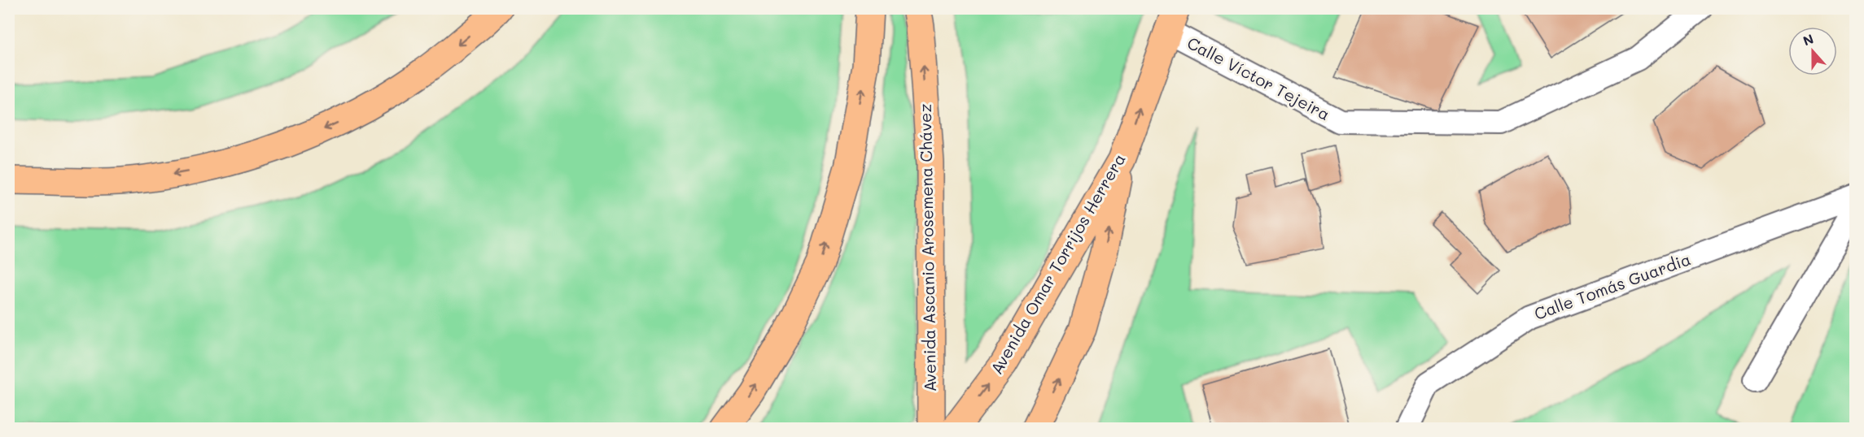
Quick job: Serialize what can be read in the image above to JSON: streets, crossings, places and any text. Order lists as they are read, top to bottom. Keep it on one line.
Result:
{"streets":{"main road":["Avenida Ascanio Arosemena Chávez","Avenida Omar Torrijos Herrera"],"street":["Calle Víctor Tejeira","Calle Tomás Guardia"]},"crossings":[["Calle Víctor Tejeira","Avenida Omar Torrijos Herrera"]],"north":"top"}
